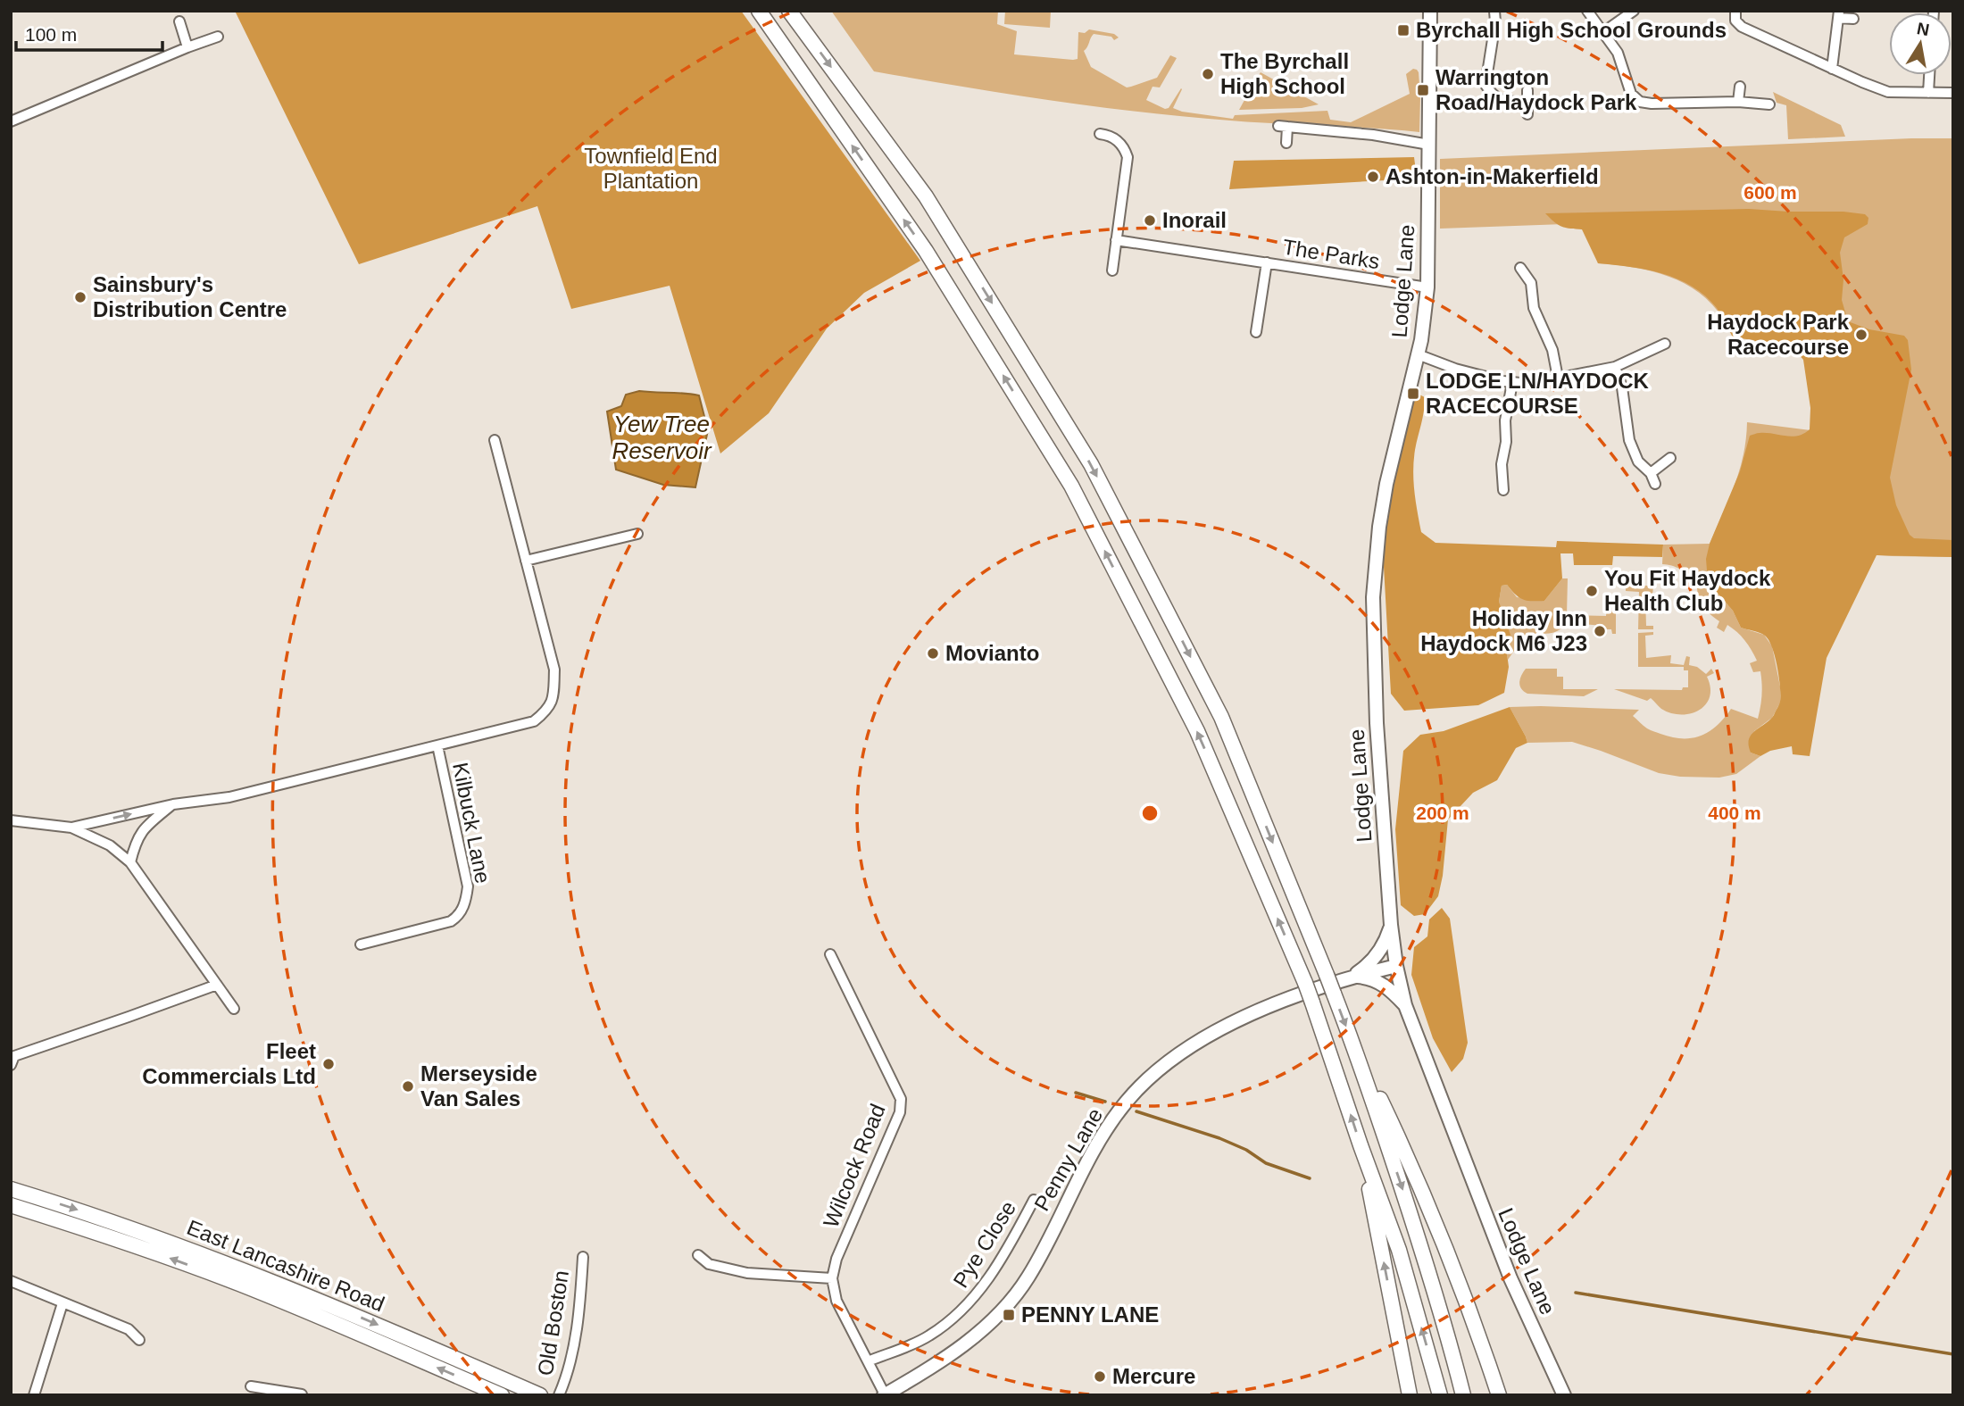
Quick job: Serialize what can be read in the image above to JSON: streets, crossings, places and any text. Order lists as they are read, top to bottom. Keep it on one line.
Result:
{"streets":{"highway":["East Lancashire Road"],"main road":["Lodge Lane","Penny Lane"],"street":["The Parks","Kilbuck Lane","Wilcock Road","Pye Close","Old Boston"]},"crossings":[["The Parks","Lodge Lane"],["Lodge Lane","Penny Lane"]],"water":["Yew Tree Reservoir"],"parks":["Townfield End Plantation"],"places":{"transit":["Byrchall High School Grounds","Warrington Road/Haydock Park","LODGE LN/HAYDOCK RACECOURSE","PENNY LANE"],"other":["The Byrchall High School","Ashton-in-Makerfield","Inorail","Sainsbury's Distribution Centre","Haydock Park Racecourse","You Fit Haydock Health Club","Holiday Inn Haydock M6 J23","Movianto","Fleet Commercials Ltd","Merseyside Van Sales","Mercure"]},"scale_bar":"100 m","north":"top","rings":["600 m","200 m","400 m"]}
